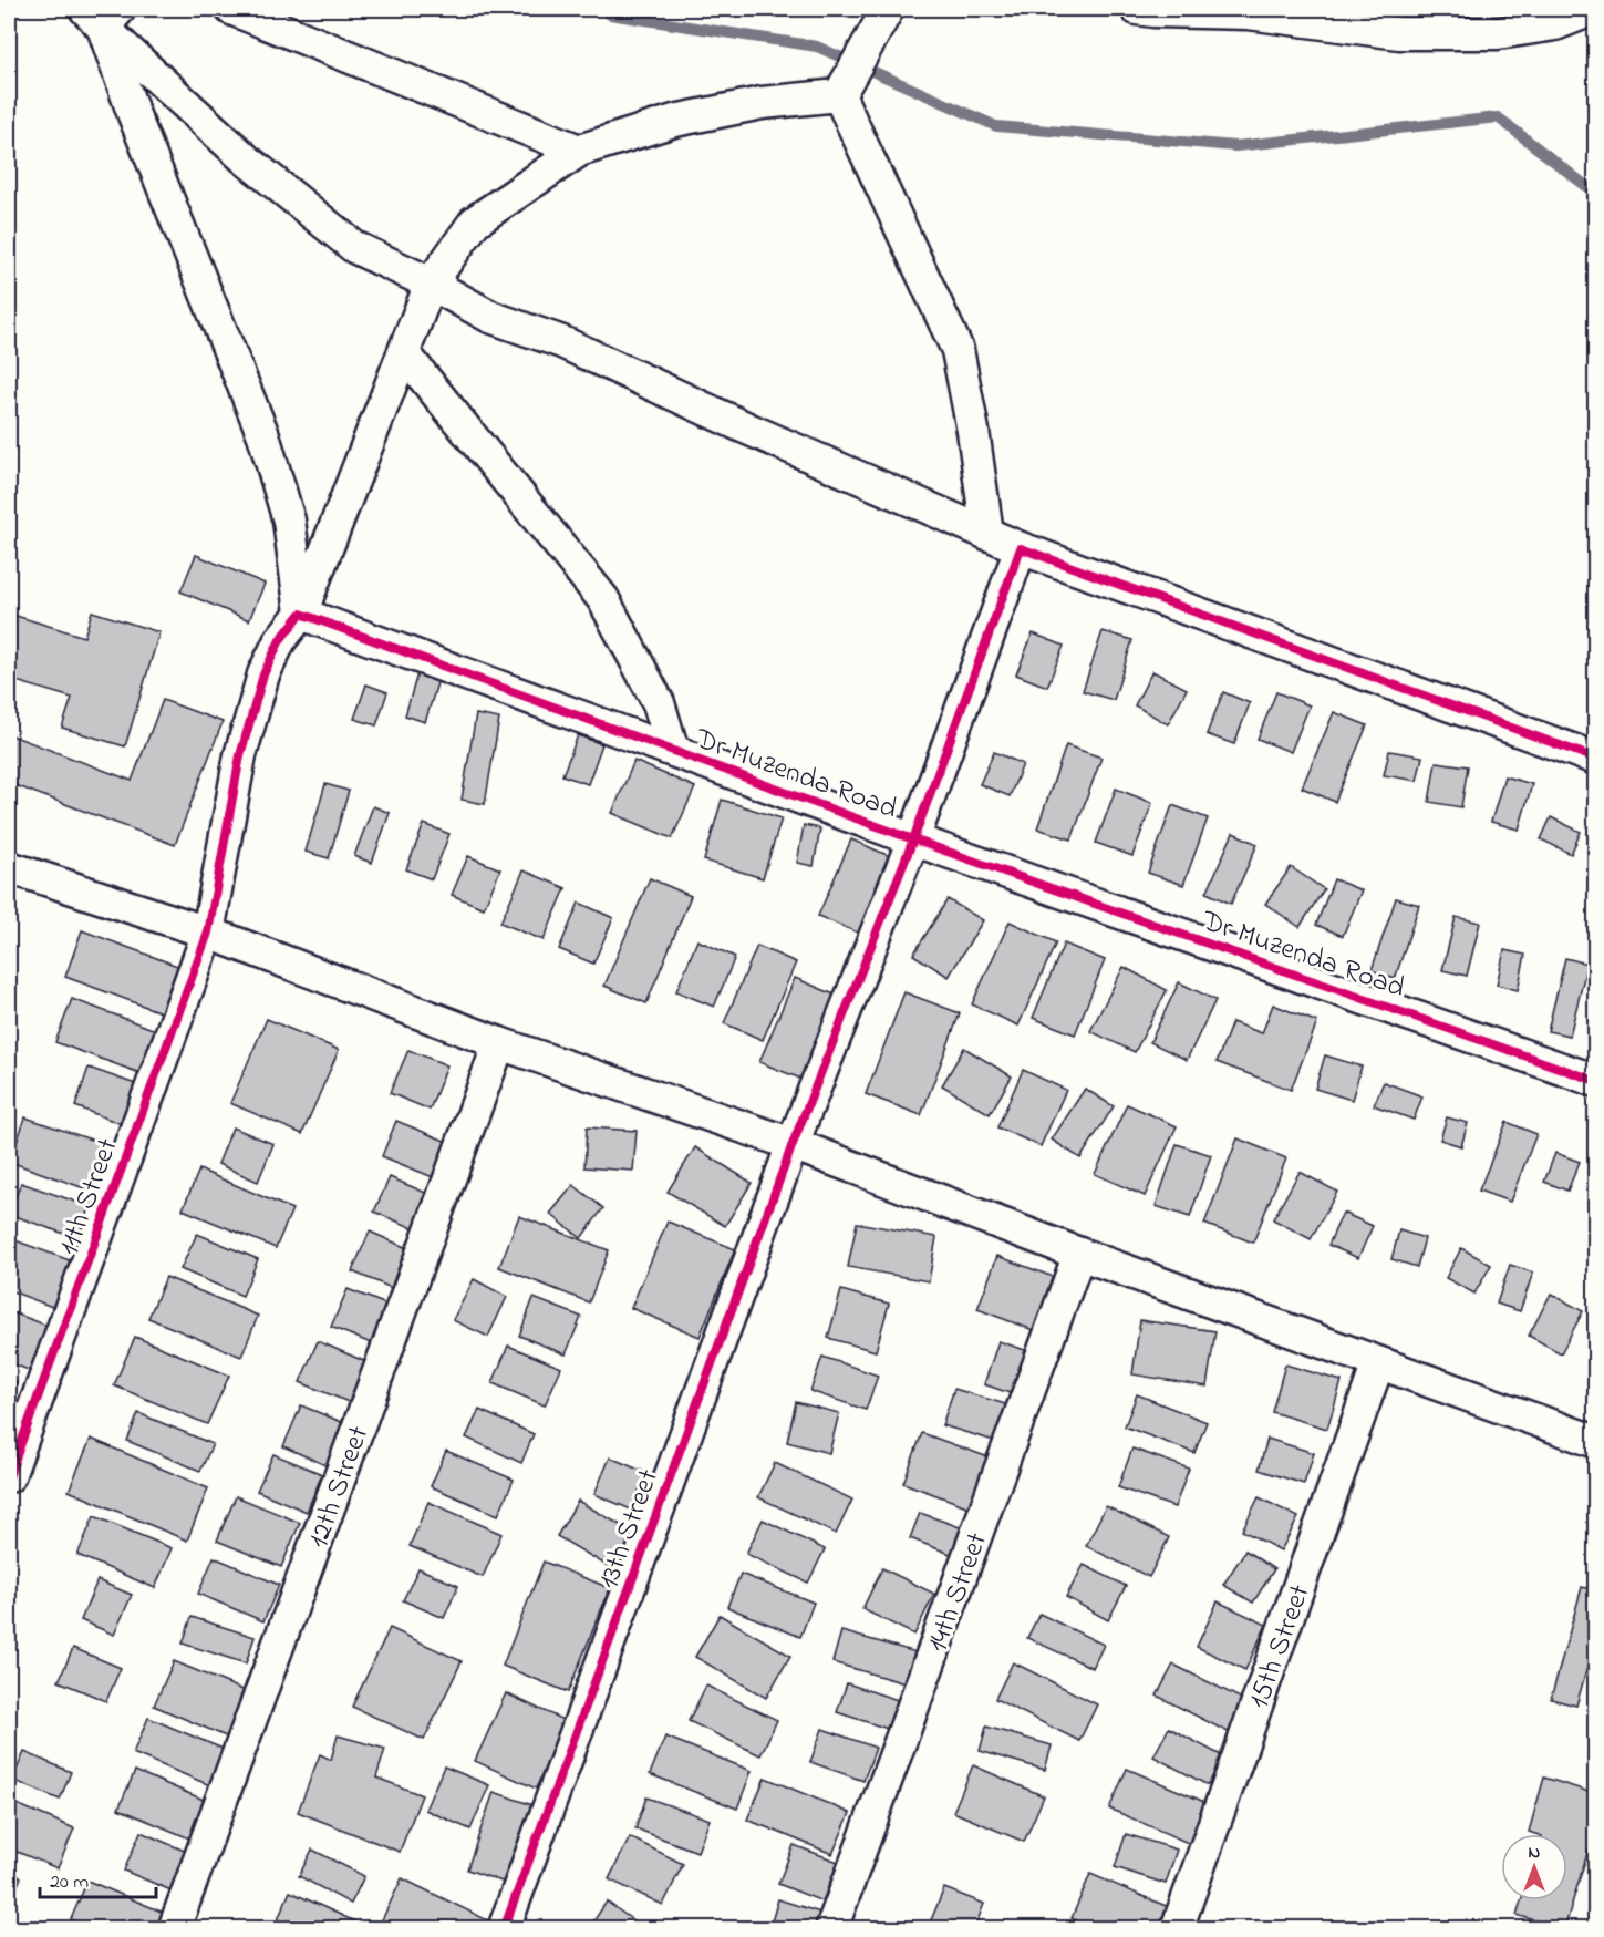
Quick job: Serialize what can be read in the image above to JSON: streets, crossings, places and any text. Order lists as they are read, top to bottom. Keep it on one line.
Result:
{"streets":{"street":["Dr Muzenda Road","11th Street","12th Street","13th Street","14th Street","15th Street"]},"crossings":[["Dr Muzenda Road","13th Street"]],"scale_bar":"20 m","north":"top"}
